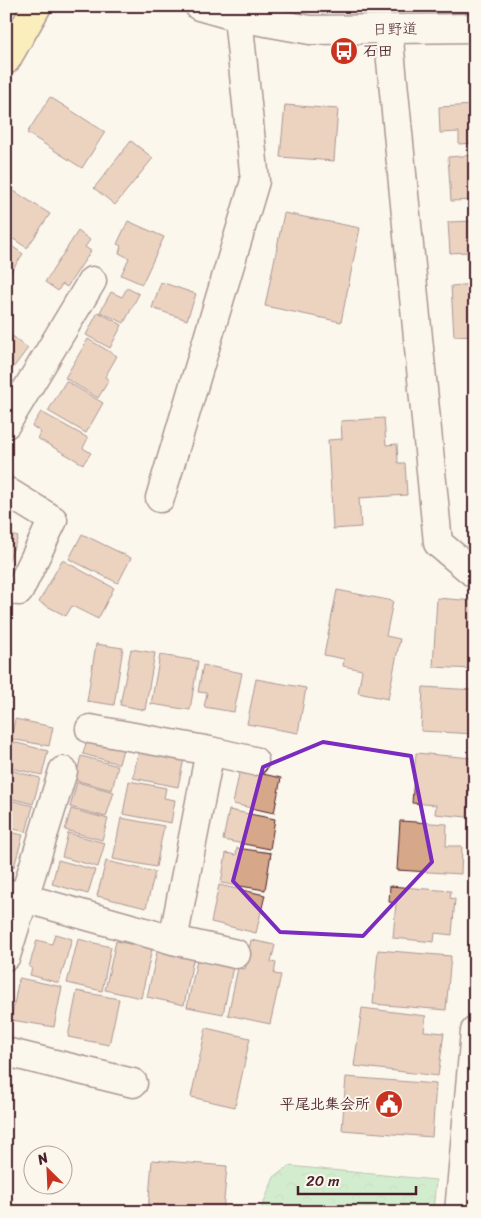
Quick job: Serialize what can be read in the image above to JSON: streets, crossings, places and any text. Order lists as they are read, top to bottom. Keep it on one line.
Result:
{"streets":{"street":["日野道"]},"places":{"bus stop":["石田"],"public building":["平尾北集会所"]},"scale_bar":"20 m","north":"top left"}
